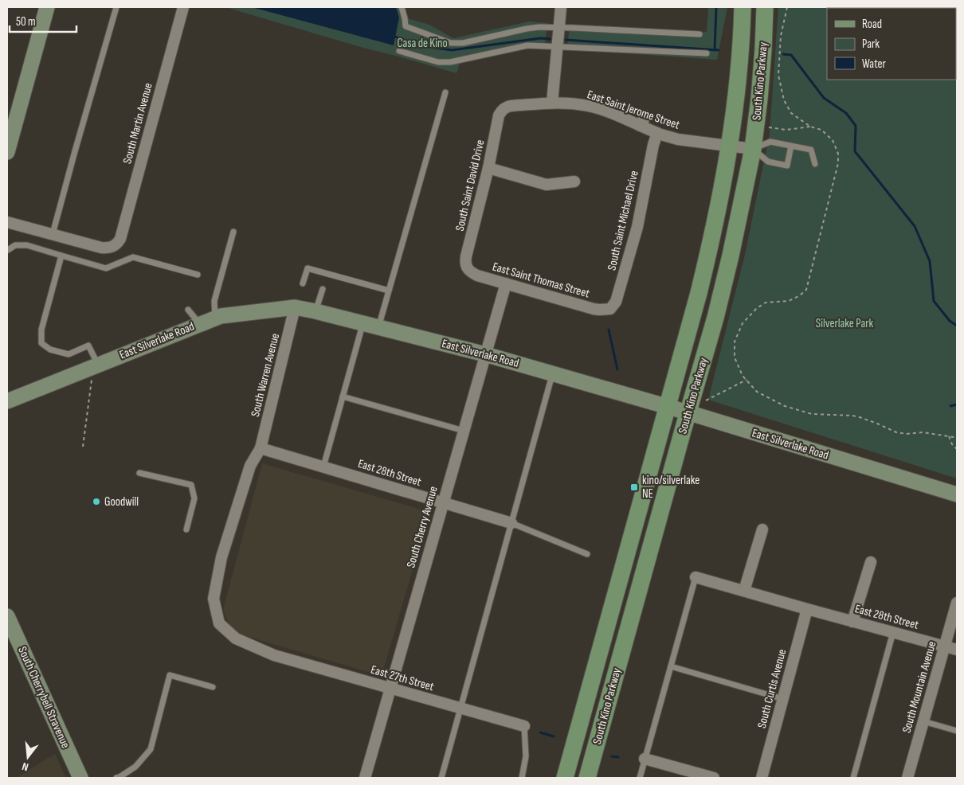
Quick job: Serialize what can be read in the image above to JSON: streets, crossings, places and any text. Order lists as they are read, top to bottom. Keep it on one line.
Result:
{"streets":{"main road":["South Kino Parkway"],"street":["East Saint Jerome Street","South Martin Avenue","South Saint David Drive","South Saint Michael Drive","East Saint Thomas Street","East Silverlake Road","South Warren Avenue","East 28th Street","South Cherry Avenue","East 27th Street","South Mountain Avenue","South Curtis Avenue","South Cherrybell Stravenue"]},"crossings":[["South Kino Parkway","East Saint Jerome Street"],["South Kino Parkway","East Silverlake Road"],["East Saint Jerome Street","South Saint David Drive"],["East Saint Jerome Street","South Saint Michael Drive"],["South Saint David Drive","East Saint Thomas Street"],["South Saint Michael Drive","East Saint Thomas Street"],["East Saint Thomas Street","South Cherry Avenue"],["East Silverlake Road","South Warren Avenue"],["East Silverlake Road","South Cherry Avenue"],["South Warren Avenue","East 28th Street"],["South Warren Avenue","East 27th Street"],["East 28th Street","South Cherry Avenue"],["East 28th Street","South Mountain Avenue"],["East 28th Street","South Curtis Avenue"],["South Cherry Avenue","East 27th Street"]],"parks":["Casa de Kino","Silverlake Park"],"places":{"transit":["kino/silverlake NE"],"other":["Goodwill"]},"legend":["Road","Park","Water"],"scale_bar":"50 m","north":"bottom"}
